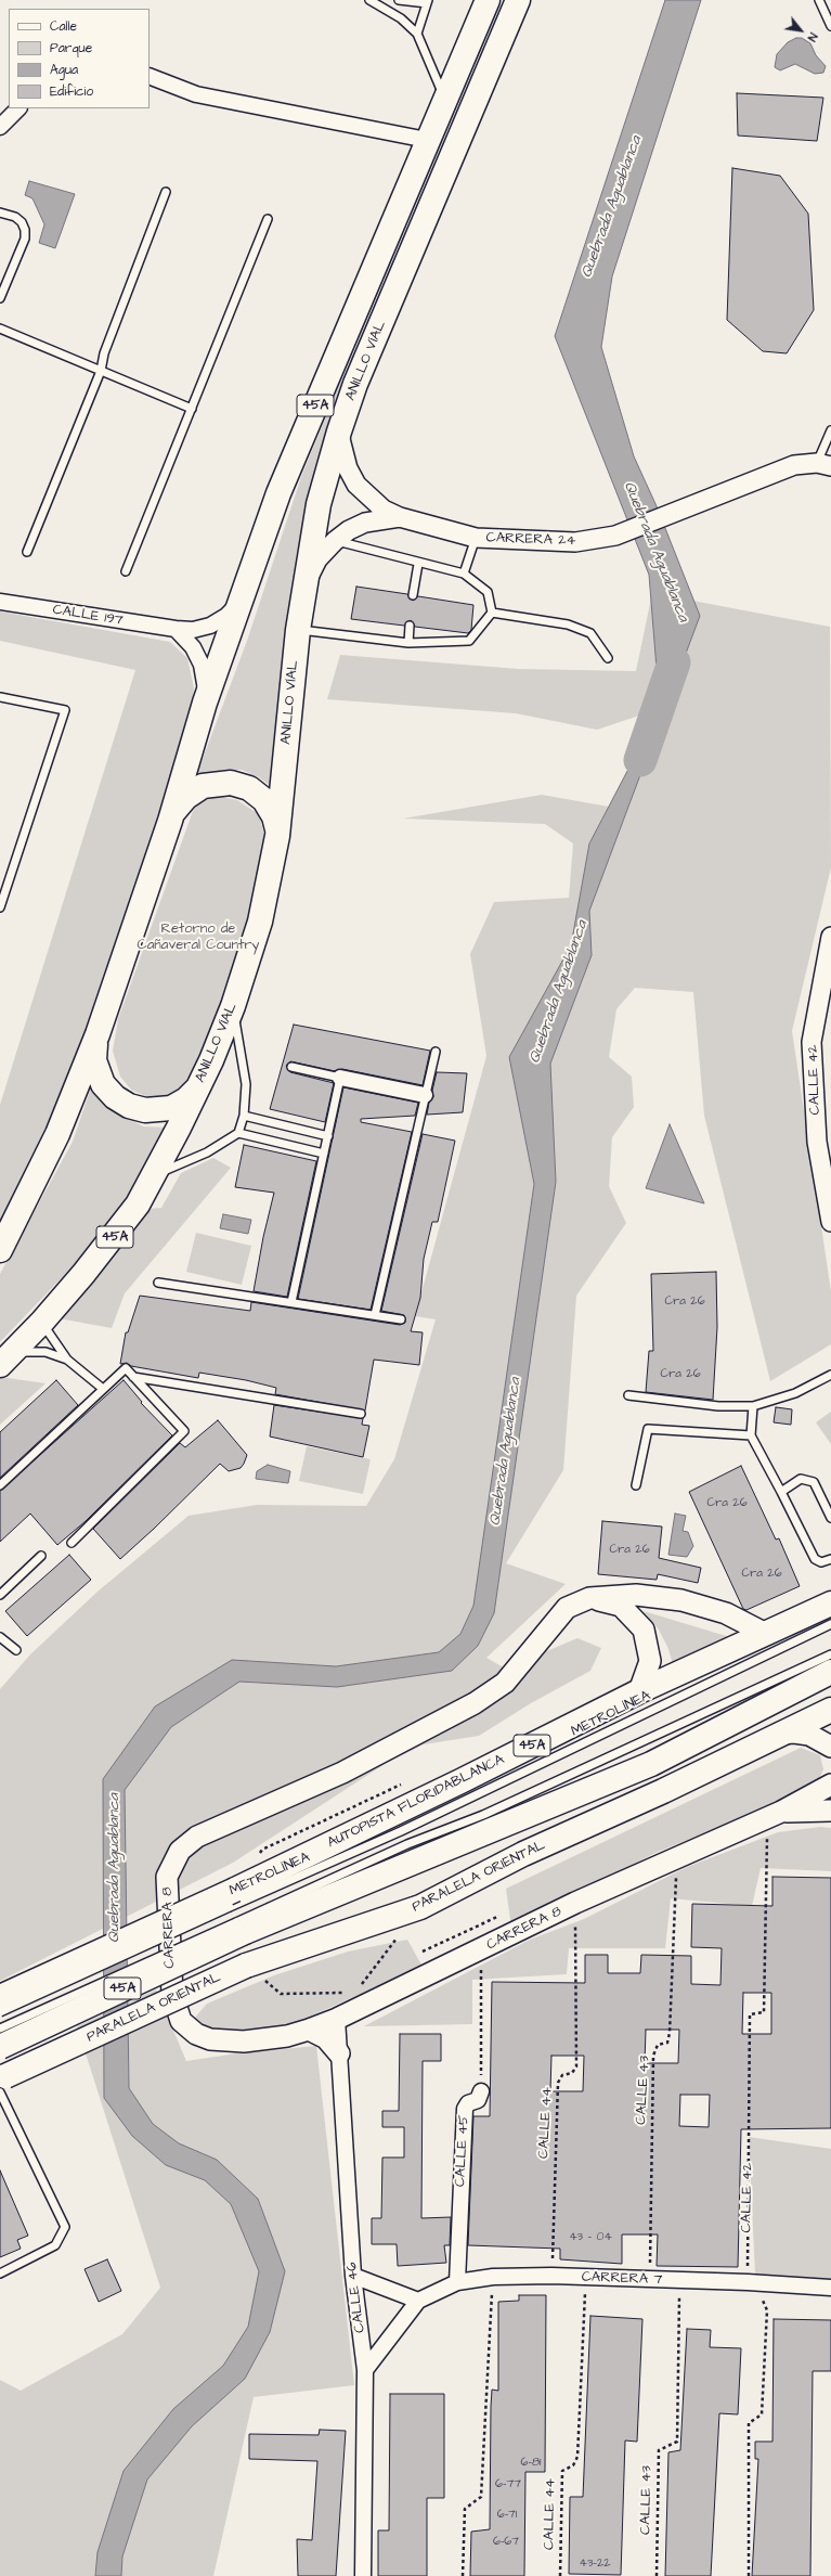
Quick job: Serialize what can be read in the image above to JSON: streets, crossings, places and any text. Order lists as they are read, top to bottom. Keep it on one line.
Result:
{"streets":{"highway":["ANILLO VÍAL","45A","AUTOPISTA FLORIDABLANCA","PARALELA ORIENTAL"],"main road":["CARRERA 8"],"street":["CARRERA 24","CALLE 197","CALLE 42","CALLE 45","CARRERA 7","CALLE 46"],"lane":["METROLÍNEA"],"path":["CALLE 43","CALLE 44"]},"crossings":[["ANILLO VÍAL","CARRERA 24"],["ANILLO VÍAL","CALLE 197"],["45A","METROLÍNEA"],["CALLE 42","CARRERA 8"],["CALLE 42","CARRERA 7"],["METROLÍNEA","AUTOPISTA FLORIDABLANCA"],["AUTOPISTA FLORIDABLANCA","CARRERA 8"],["CARRERA 8","CALLE 43"],["CARRERA 8","CALLE 44"],["CARRERA 8","CALLE 46"],["CALLE 43","CARRERA 7"],["CALLE 44","CARRERA 7"],["CALLE 45","CARRERA 7"],["CARRERA 7","CALLE 46"]],"water":["Quebrada Aguablanca"],"parks":["Retorno de Cañaveral Country"],"house_numbers":["Cra 26","Cra 26","Cra 26","Cra 26","Cra 26","43 - 04","6-81","6-77","6-71","6-67","43-22"],"legend":["Calle","Parque","Agua","Edificio"],"north":"bottom right"}
